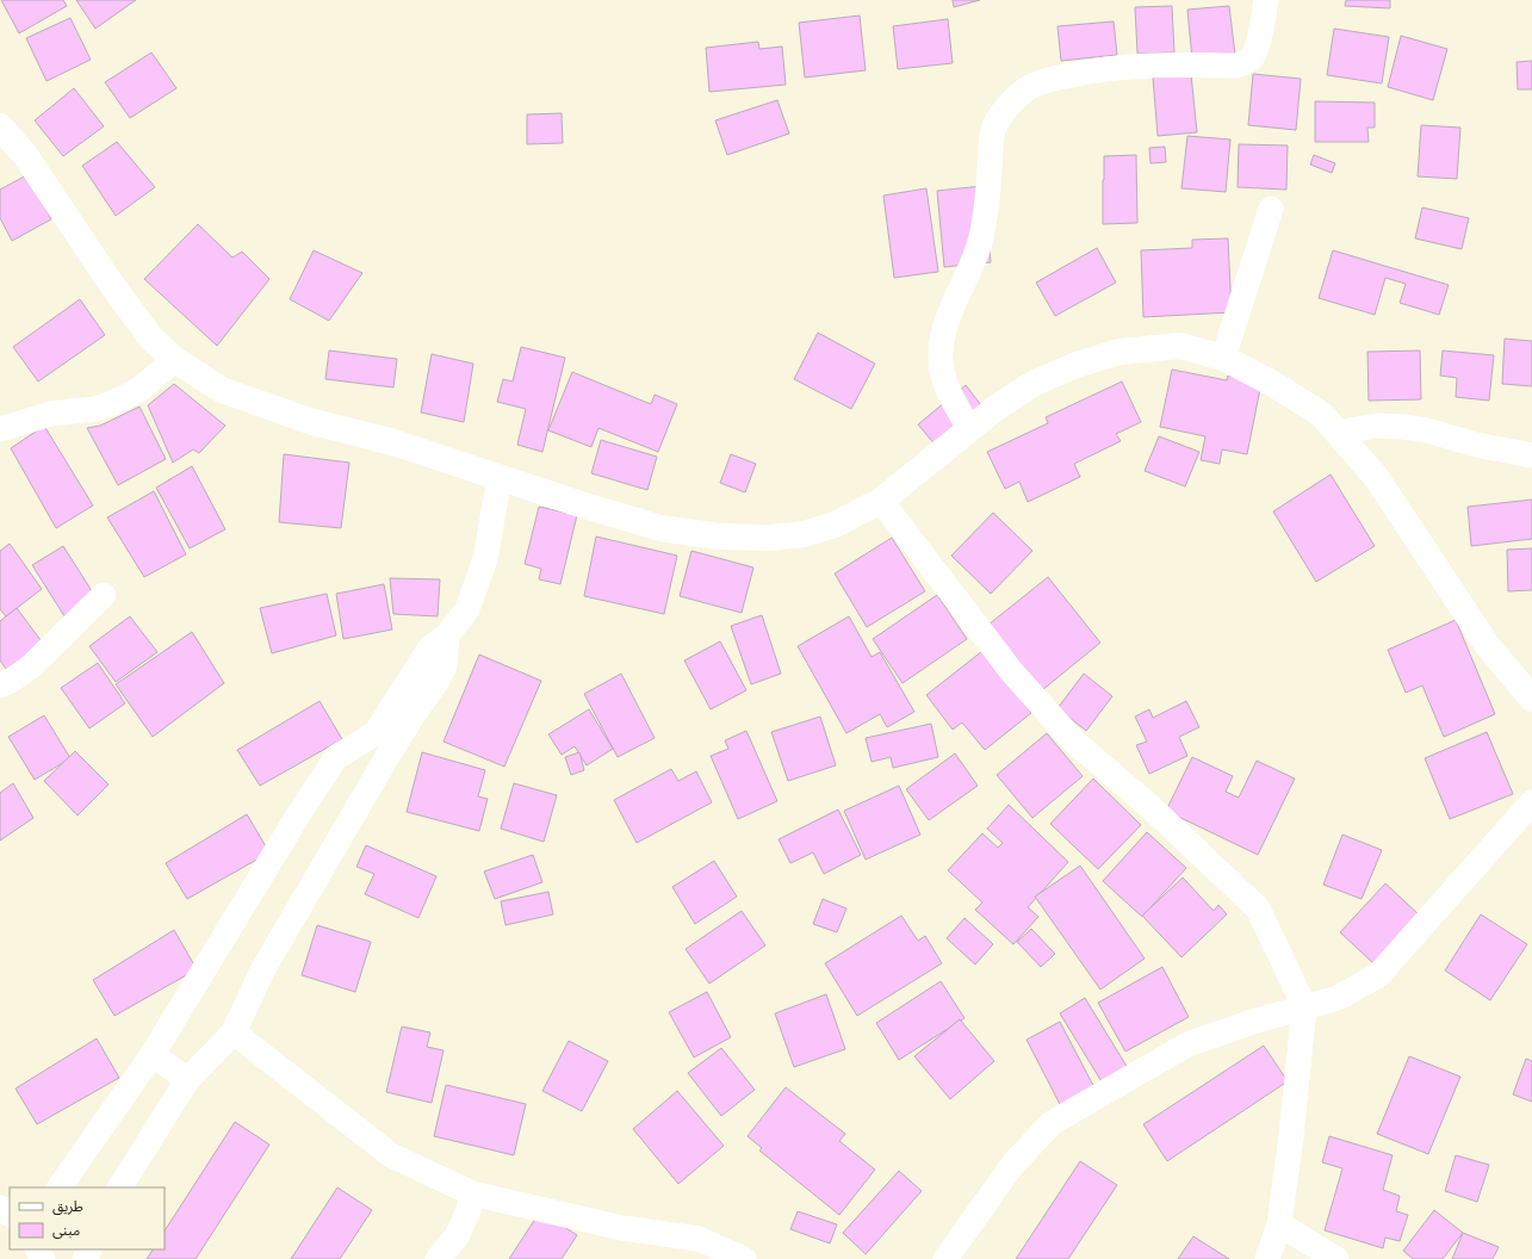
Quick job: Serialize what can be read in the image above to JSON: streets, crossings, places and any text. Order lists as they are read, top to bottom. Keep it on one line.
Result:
{"legend":["طريق","مبنى"]}
